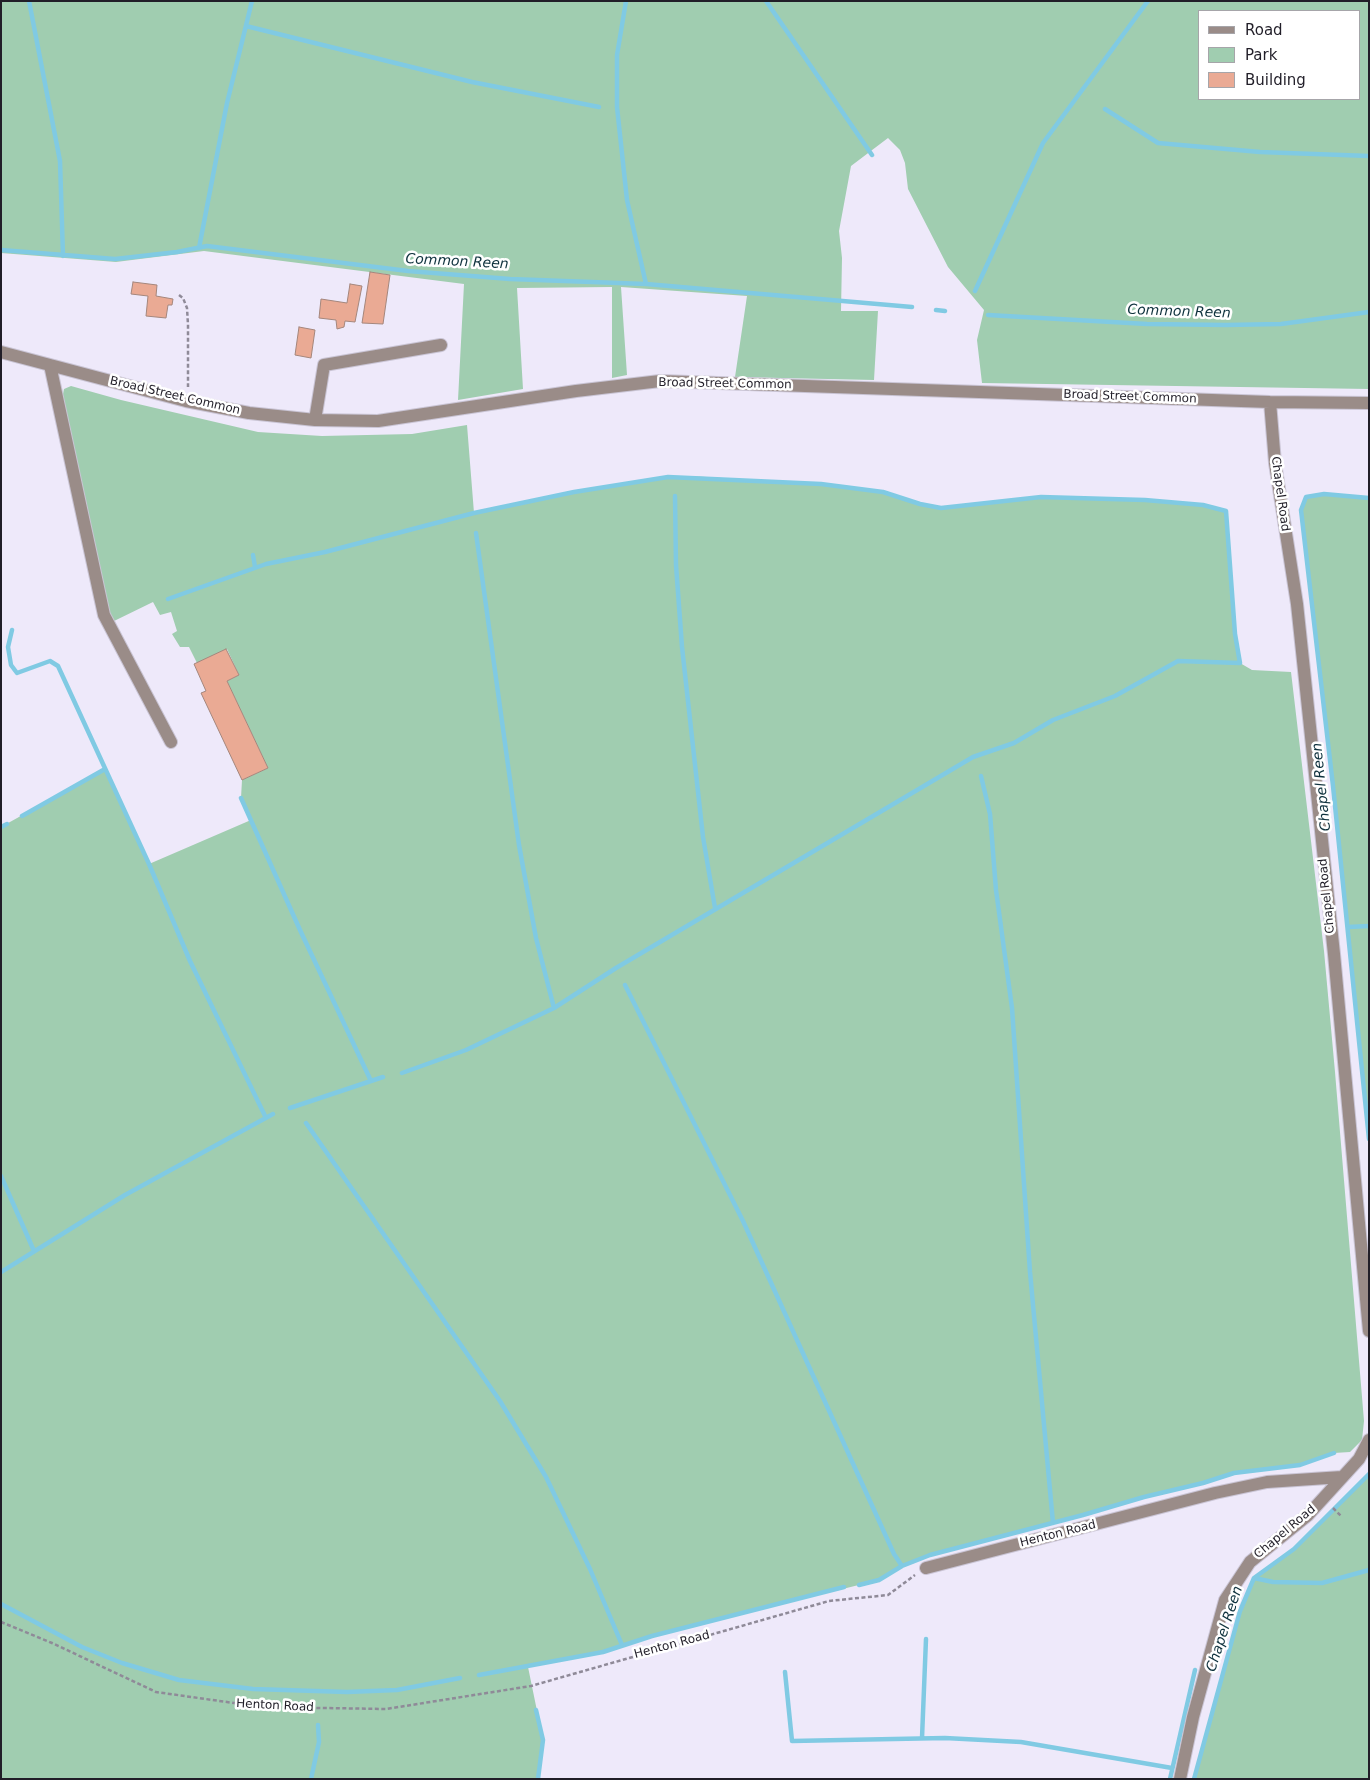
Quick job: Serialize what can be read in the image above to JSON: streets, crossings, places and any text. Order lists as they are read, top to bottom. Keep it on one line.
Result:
{"streets":{"street":["Broad Street Common","Chapel Road","Henton Road"]},"crossings":[["Broad Street Common","Chapel Road"],["Chapel Road","Henton Road"]],"water":["Common Reen","Chapel Reen"],"legend":["Road","Park","Building"]}
